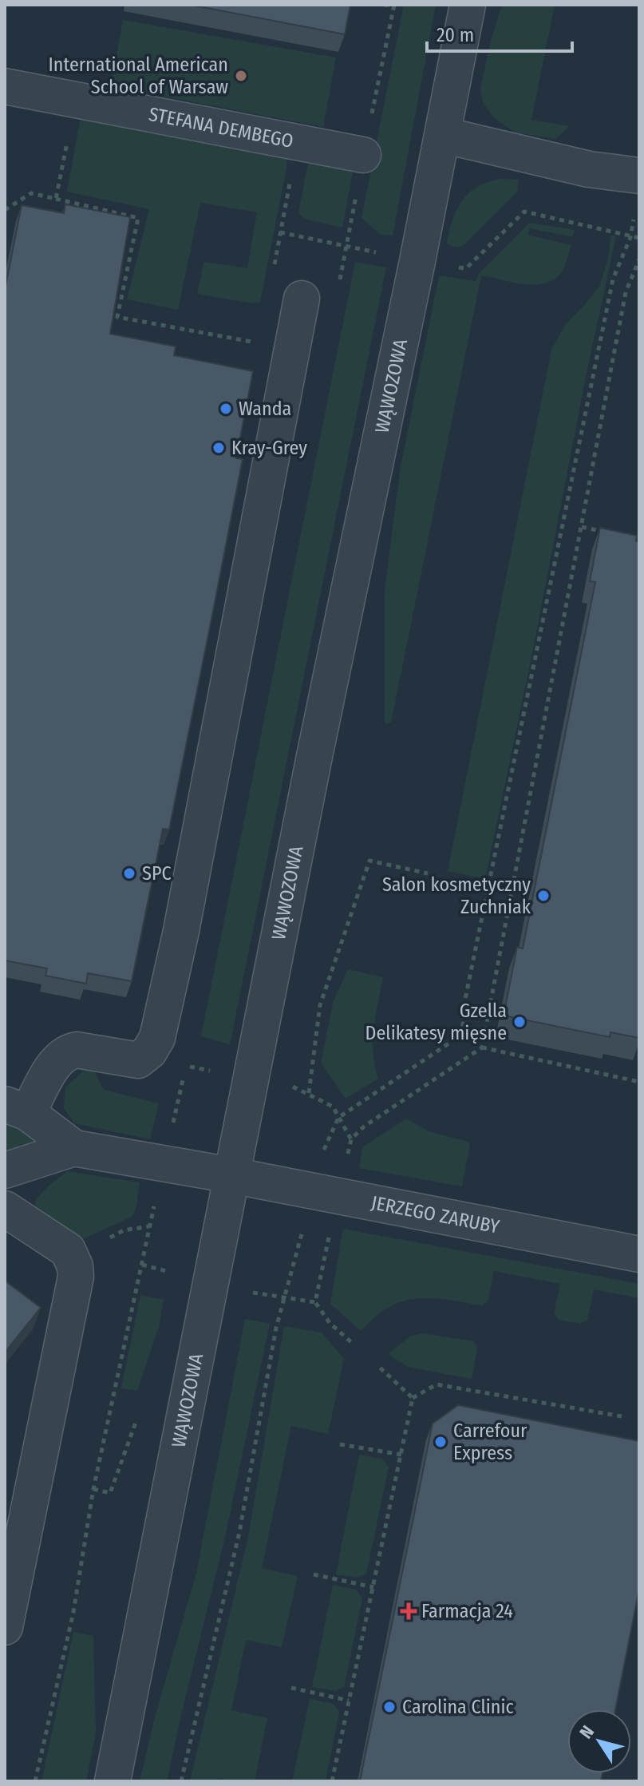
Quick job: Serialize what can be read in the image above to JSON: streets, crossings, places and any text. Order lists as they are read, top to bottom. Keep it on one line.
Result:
{"streets":{"street":["STEFANA DEMBEGO","WĄWOZOWA","JERZEGO ZARUBY"]},"crossings":[["WĄWOZOWA","JERZEGO ZARUBY"]],"places":{"other":["International American School of Warsaw","Wanda","Kray-Grey","SPC","Salon kosmetyczny Zuchniak","Gzella Delikatesy mięsne","Carrefour Express","Carolina Clinic"],"health":["Farmacja 24"]},"scale_bar":"20 m","north":"top left"}
